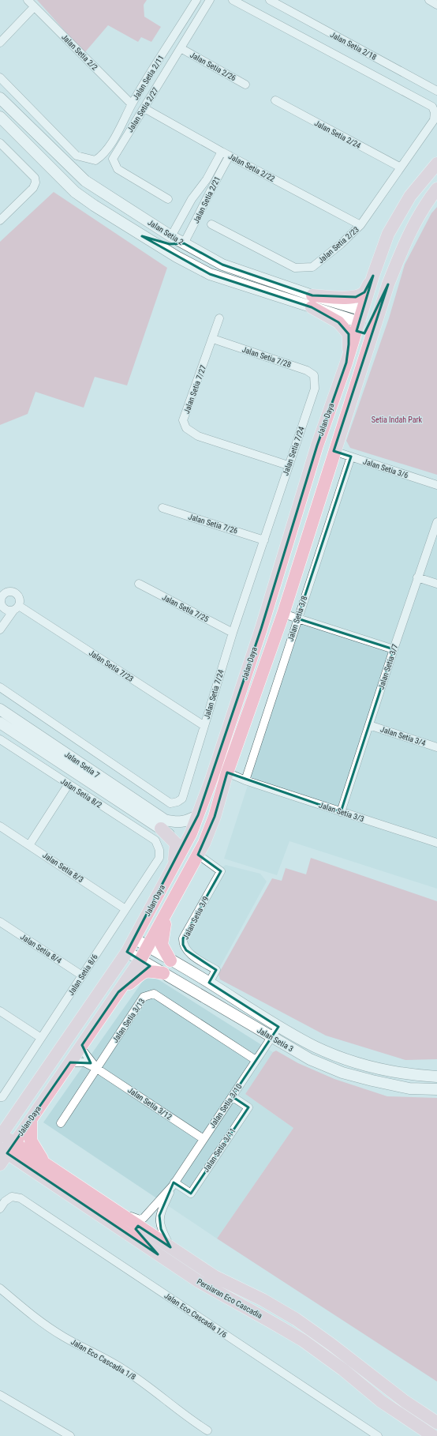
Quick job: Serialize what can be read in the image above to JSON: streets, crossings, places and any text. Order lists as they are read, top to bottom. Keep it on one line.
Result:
{"streets":{"main road":["Jalan Daya","Persiaran Eco Cascadia"],"street":["Jalan Setia 2/18","Jalan Setia 2/2","Jalan Setia 2/26","Jalan Setia 2/11","Jalan Setia 2/27","Jalan Setia 2/24","Jalan Setia 2/22","Jalan Setia 2/21","Jalan Setia 2","Jalan Setia 2/23","Jalan Setia 7/28","Jalan Setia 7/27","Jalan Setia 7/24","Jalan Setia 3/6","Jalan Setia 7/26","Jalan Setia 7/25","Jalan Setia 3/8","Jalan Setia 7/23","Jalan Setia 3/7","Jalan Setia 3/4","Jalan Setia 7","Jalan Setia 8/2","Jalan Setia 3/3","Jalan Setia 8/3","Jalan Setia 3/9","Jalan Setia 8/4","Jalan Setia 8/6","Jalan Setia 3/13","Jalan Setia 3","Jalan Setia 3/12","Jalan Setia 3/10","Jalan Setia 3/11","Jalan Eco Cascadia 1/6","Jalan Eco Cascadia 1/8"]},"crossings":[["Jalan Setia 2/2","Jalan Setia 2/11"],["Jalan Setia 2/26","Jalan Setia 2/27"],["Jalan Setia 2/27","Jalan Setia 2/22"],["Jalan Setia 2/24","Jalan Setia 2/23"],["Jalan Setia 2/22","Jalan Setia 2/21"],["Jalan Setia 2/22","Jalan Setia 2/23"],["Jalan Setia 2/21","Jalan Setia 2"],["Jalan Setia 2","Jalan Daya"],["Jalan Setia 7/28","Jalan Setia 7/27"],["Jalan Setia 7/28","Jalan Setia 7/24"],["Jalan Setia 7/27","Jalan Setia 7/24"],["Jalan Daya","Jalan Setia 3/6"],["Jalan Daya","Jalan Setia 3/3"],["Jalan Daya","Jalan Setia 3/9"],["Jalan Daya","Jalan Setia 3"],["Jalan Daya","Persiaran Eco Cascadia"],["Jalan Setia 7/24","Jalan Setia 7/26"],["Jalan Setia 7/24","Jalan Setia 7/25"],["Jalan Setia 7/24","Jalan Setia 7/23"],["Jalan Setia 3/6","Jalan Setia 3/8"],["Jalan Setia 3/8","Jalan Setia 3/3"],["Jalan Setia 3/7","Jalan Setia 3/4"],["Jalan Setia 3/7","Jalan Setia 3/3"],["Jalan Setia 8/2","Jalan Setia 8/6"],["Jalan Setia 8/3","Jalan Setia 8/6"],["Jalan Setia 3/9","Jalan Setia 3"],["Jalan Setia 8/4","Jalan Setia 8/6"],["Jalan Setia 3/13","Jalan Setia 3/12"],["Jalan Setia 3/13","Jalan Setia 3/10"],["Jalan Setia 3","Jalan Setia 3/10"],["Jalan Setia 3/12","Jalan Setia 3/10"],["Jalan Setia 3/10","Jalan Setia 3/11"]],"parks":["Setia Indah Park"]}
